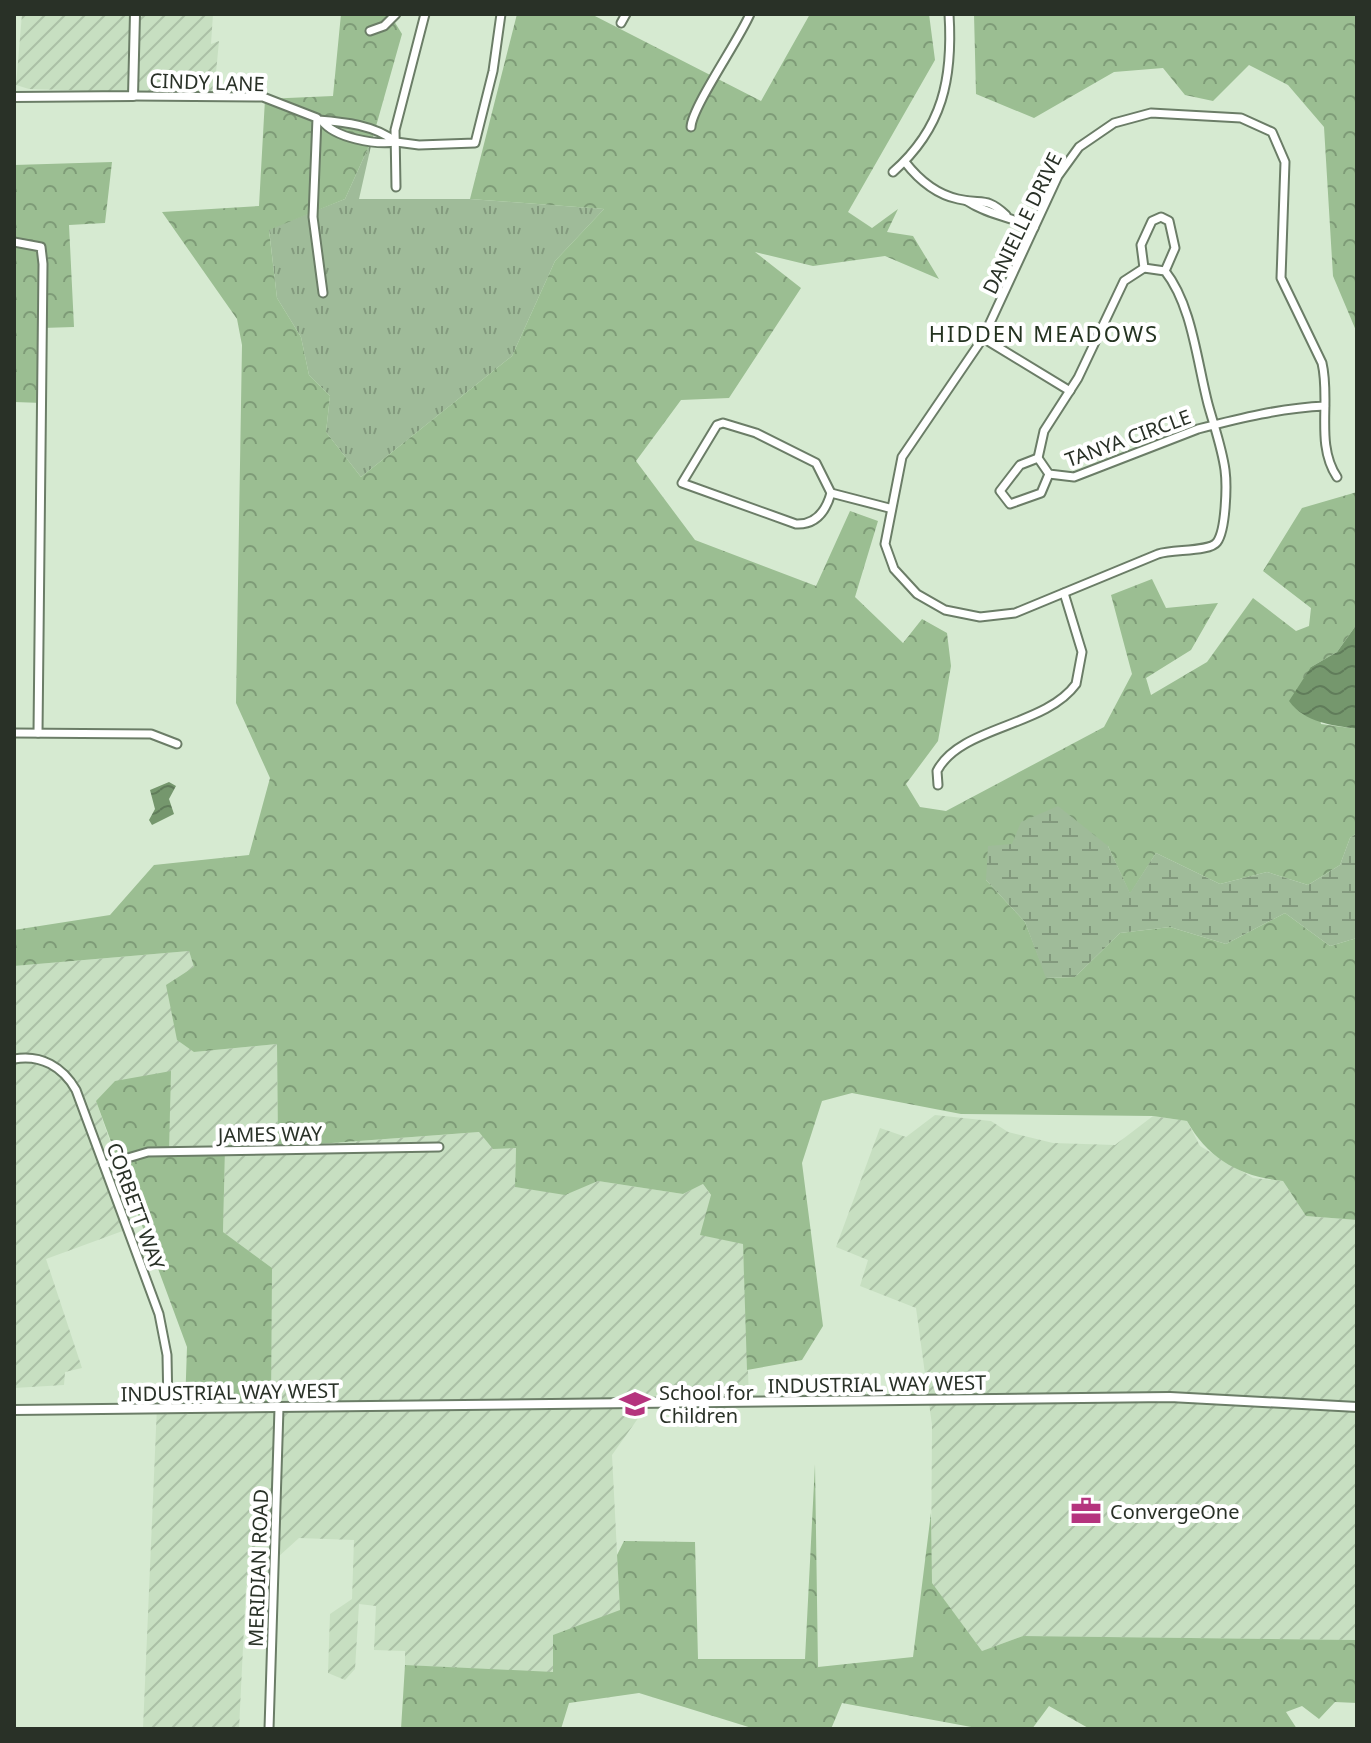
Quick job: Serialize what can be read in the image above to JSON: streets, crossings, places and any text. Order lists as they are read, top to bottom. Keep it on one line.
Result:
{"streets":{"street":["CINDY LANE","DANIELLE DRIVE","TANYA CIRCLE","JAMES WAY","CORBETT WAY","INDUSTRIAL WAY WEST","MERIDIAN ROAD"]},"crossings":[["DANIELLE DRIVE","TANYA CIRCLE"],["JAMES WAY","CORBETT WAY"],["CORBETT WAY","INDUSTRIAL WAY WEST"],["INDUSTRIAL WAY WEST","MERIDIAN ROAD"]],"districts":["HIDDEN MEADOWS"],"places":{"school or university":["School for Children"],"office":["ConvergeOne"]}}
